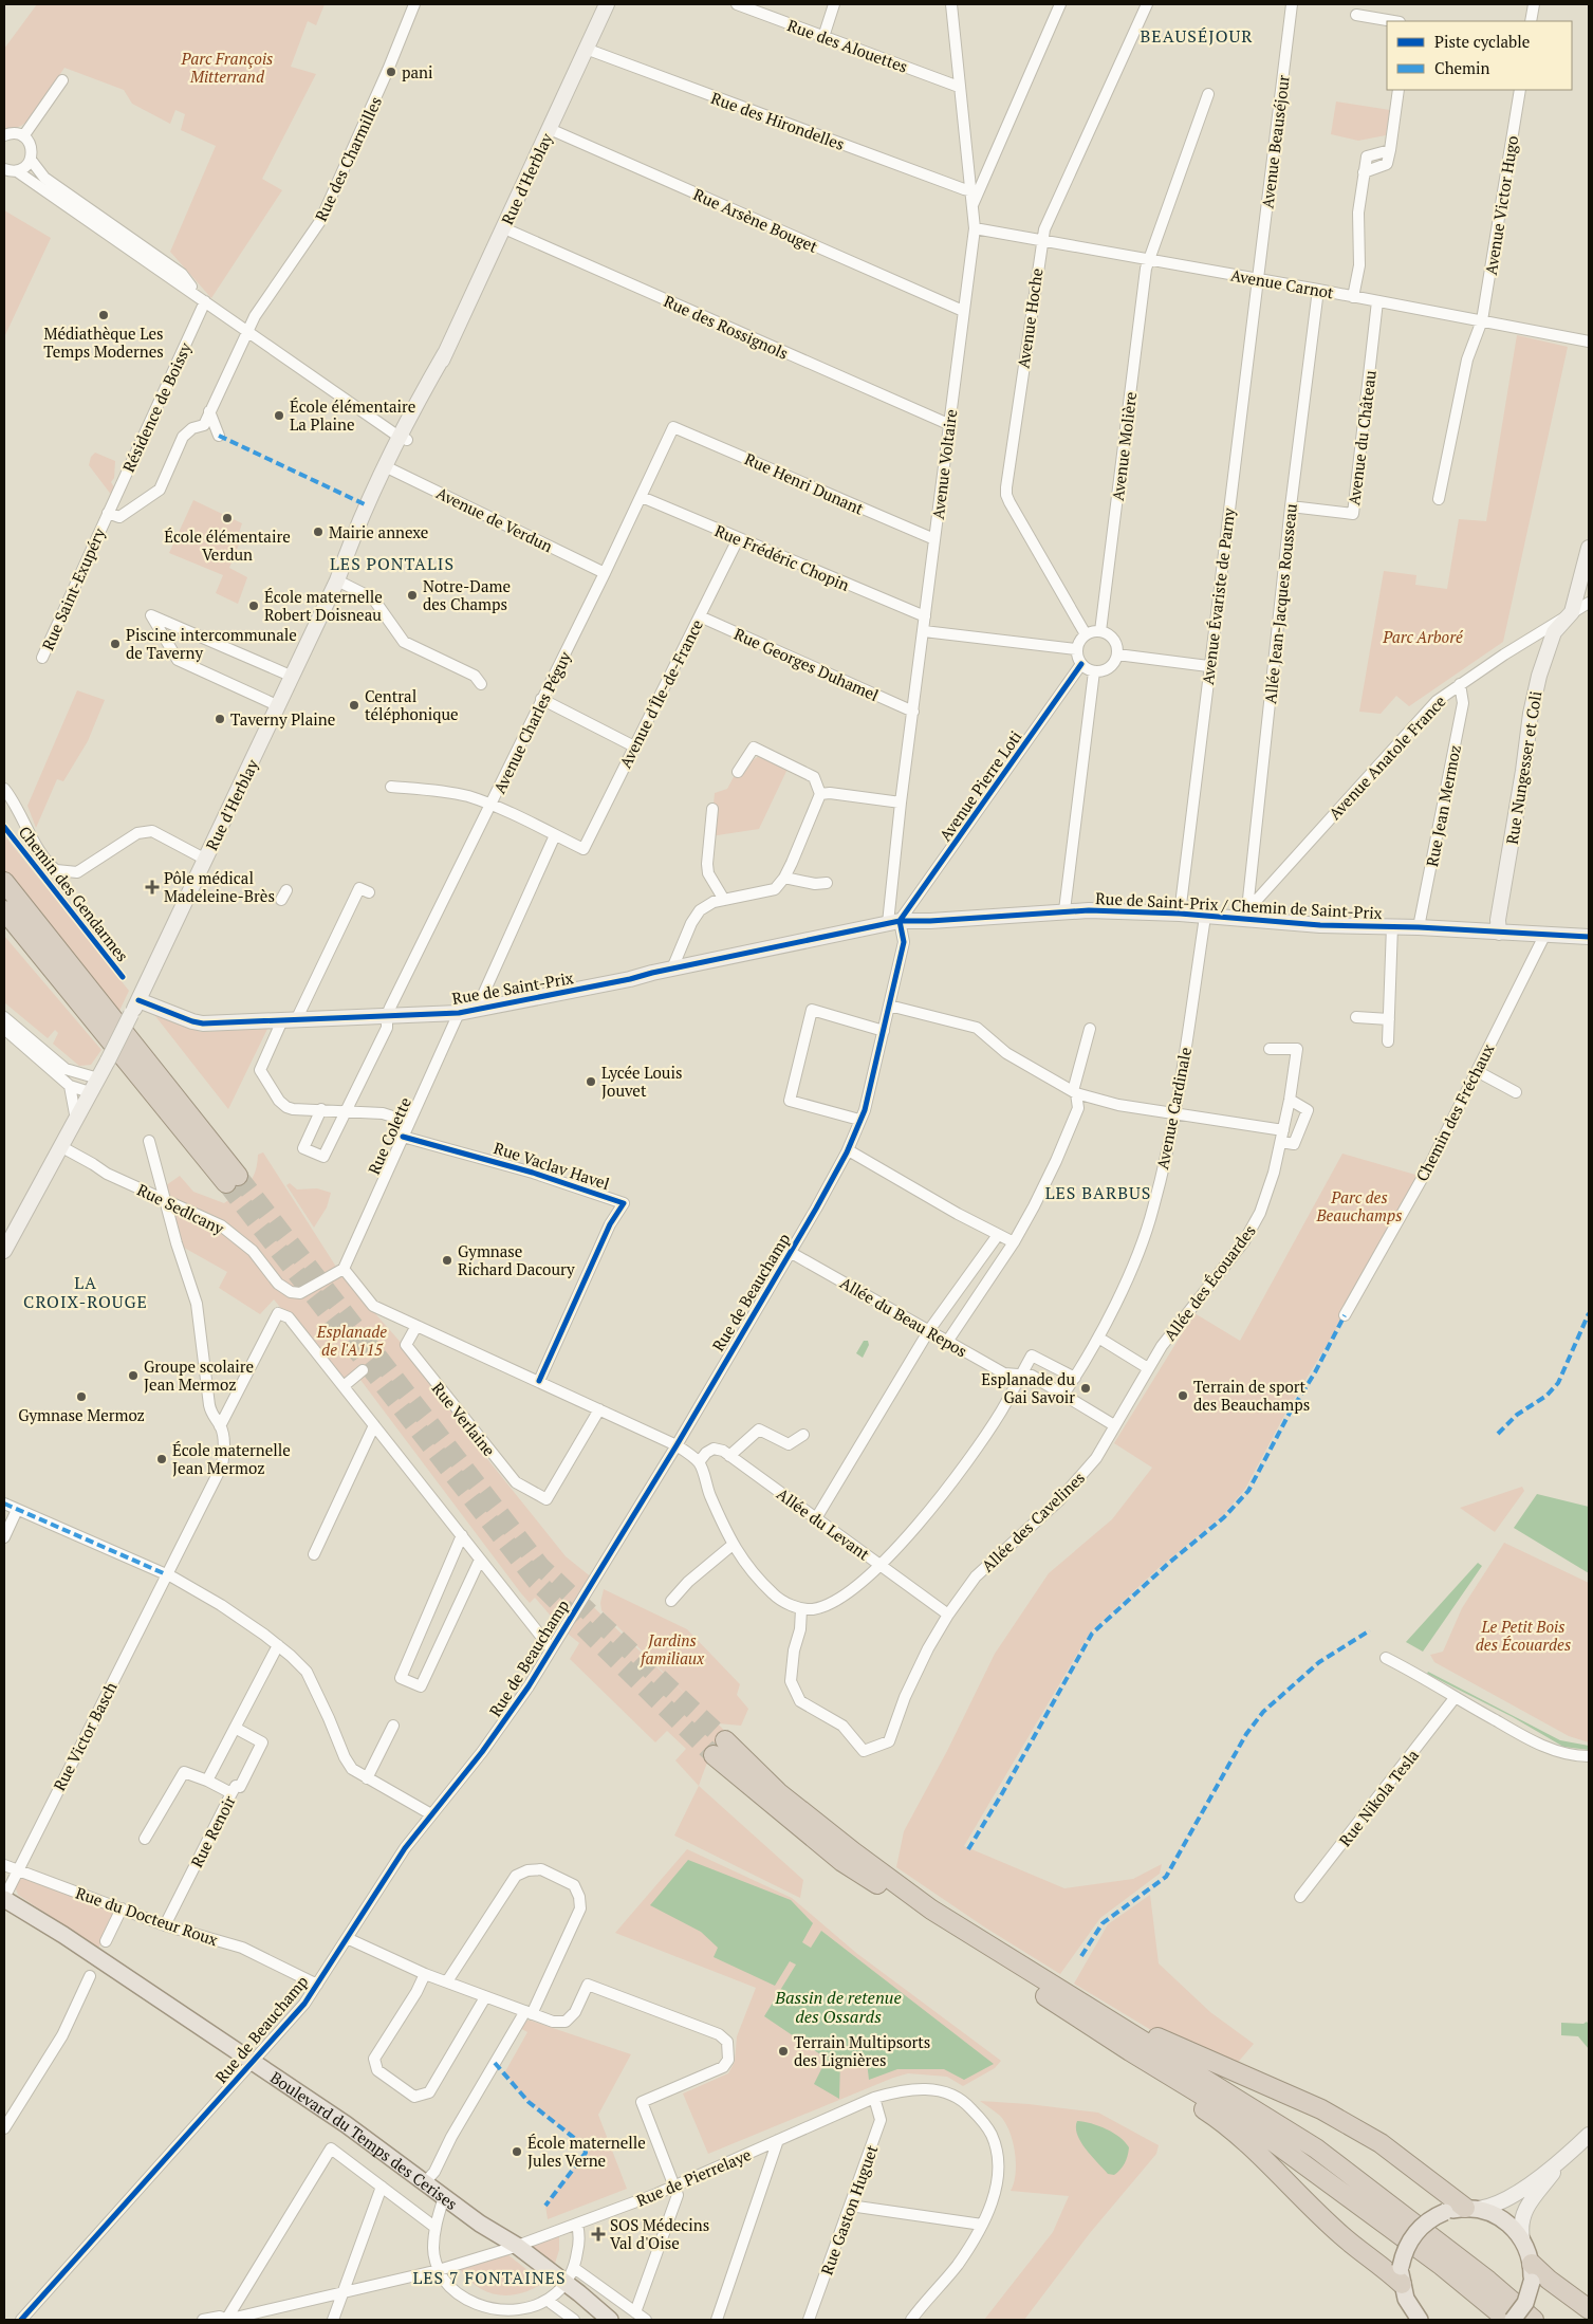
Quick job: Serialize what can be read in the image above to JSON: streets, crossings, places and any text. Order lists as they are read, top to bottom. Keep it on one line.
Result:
{"streets":{"main road":["Boulevard du Temps des Cerises"],"street":["Rue des Alouettes","Rue des Hirondelles","Avenue Beauséjour","Rue des Charmilles","Rue d'Herblay","Avenue Victor Hugo","Rue Arsène Bouget","Avenue Carnot","Avenue Hoche","Rue des Rossignols","Résidence de Boissy","Avenue du Château","Avenue Molière","Avenue Voltaire","Rue Henri Dunant","Avenue de Verdun","Rue Frédéric Chopin","Rue Saint-Exupéry","Avenue Évariste de Parny","Allée Jean-Jacques Rousseau","Rue Georges Duhamel","Avenue d'Île-de-France","Avenue Charles Péguy","Avenue Anatole France","Rue Nungesser et Coli","Avenue Pierre Loti","Rue Jean Mermoz","Rue de Saint-Prix / Chemin de Saint-Prix","Rue de Saint-Prix","Avenue Cardinale","Chemin des Fréchaux","Rue Colette","Rue Vaclav Havel","Rue Sedlcany","Allée des Écouardes","Rue de Beauchamp","Allée du Beau Repos","Rue Verlaine","Allée des Cavelines","Allée du Levant","Rue Victor Basch","Rue Nikola Tesla","Rue Renoir","Rue du Docteur Roux","Rue de Pierrelaye","Rue Gaston Huguet"],"cycle path":["Chemin des Gendarmes"]},"crossings":[["Rue des Alouettes","Avenue Voltaire"],["Rue des Hirondelles","Rue d'Herblay"],["Rue des Hirondelles","Avenue Voltaire"],["Avenue Beauséjour","Avenue Carnot"],["Avenue Beauséjour","Avenue Évariste de Parny"],["Rue d'Herblay","Rue Arsène Bouget"],["Rue d'Herblay","Rue des Rossignols"],["Rue d'Herblay","Avenue de Verdun"],["Rue d'Herblay","Rue de Saint-Prix"],["Rue d'Herblay","Rue Sedlcany"],["Avenue Victor Hugo","Avenue Carnot"],["Rue Arsène Bouget","Avenue Voltaire"],["Avenue Carnot","Avenue Hoche"],["Avenue Carnot","Avenue du Château"],["Avenue Carnot","Avenue Molière"],["Avenue Carnot","Avenue Voltaire"],["Avenue Carnot","Avenue Évariste de Parny"],["Avenue Carnot","Allée Jean-Jacques Rousseau"],["Avenue Hoche","Avenue Molière"],["Avenue Hoche","Avenue Pierre Loti"],["Rue des Rossignols","Avenue Voltaire"],["Résidence de Boissy","Rue Saint-Exupéry"],["Avenue du Château","Allée Jean-Jacques Rousseau"],["Avenue Molière","Avenue Pierre Loti"],["Avenue Voltaire","Rue Henri Dunant"],["Avenue Voltaire","Rue Frédéric Chopin"],["Avenue Voltaire","Rue Georges Duhamel"],["Avenue Voltaire","Avenue Pierre Loti"],["Avenue Voltaire","Rue de Saint-Prix / Chemin de Saint-Prix"],["Avenue Voltaire","Rue de Saint-Prix"],["Avenue Voltaire","Rue de Beauchamp"],["Rue Henri Dunant","Avenue Charles Péguy"],["Avenue de Verdun","Avenue Charles Péguy"],["Rue Frédéric Chopin","Avenue d'Île-de-France"],["Rue Frédéric Chopin","Avenue Charles Péguy"],["Avenue Évariste de Parny","Rue de Saint-Prix / Chemin de Saint-Prix"],["Allée Jean-Jacques Rousseau","Avenue Anatole France"],["Allée Jean-Jacques Rousseau","Rue de Saint-Prix / Chemin de Saint-Prix"],["Rue Georges Duhamel","Avenue d'Île-de-France"],["Avenue Charles Péguy","Rue de Saint-Prix"],["Avenue Anatole France","Rue Nungesser et Coli"],["Avenue Anatole France","Rue Jean Mermoz"],["Avenue Anatole France","Rue de Saint-Prix / Chemin de Saint-Prix"],["Rue Nungesser et Coli","Rue de Saint-Prix / Chemin de Saint-Prix"],["Avenue Pierre Loti","Rue de Saint-Prix / Chemin de Saint-Prix"],["Avenue Pierre Loti","Rue de Saint-Prix"],["Avenue Pierre Loti","Rue de Beauchamp"],["Rue Jean Mermoz","Rue de Saint-Prix / Chemin de Saint-Prix"],["Rue de Saint-Prix / Chemin de Saint-Prix","Rue de Saint-Prix"],["Rue de Saint-Prix / Chemin de Saint-Prix","Avenue Cardinale"],["Rue de Saint-Prix / Chemin de Saint-Prix","Chemin des Fréchaux"],["Rue de Saint-Prix / Chemin de Saint-Prix","Rue de Beauchamp"],["Rue de Saint-Prix","Rue Colette"],["Rue de Saint-Prix","Rue de Beauchamp"],["Avenue Cardinale","Allée du Beau Repos"],["Rue Colette","Rue Vaclav Havel"],["Rue Colette","Rue Sedlcany"],["Allée des Écouardes","Allée des Cavelines"],["Rue de Beauchamp","Allée du Beau Repos"],["Rue de Beauchamp","Rue du Docteur Roux"],["Rue de Beauchamp","Boulevard du Temps des Cerises"],["Allée des Cavelines","Allée du Levant"],["Rue Victor Basch","Rue du Docteur Roux"],["Rue Victor Basch","Boulevard du Temps des Cerises"],["Rue Renoir","Rue du Docteur Roux"],["Boulevard du Temps des Cerises","Rue de Pierrelaye"],["Rue de Pierrelaye","Rue Gaston Huguet"]],"districts":["BEAUSÉJOUR","LES PONTALIS","LES BARBUS","LA CROIX-ROUGE","LES 7 FONTAINES"],"water":["Bassin de retenue des Ossards"],"parks":["Parc François Mitterrand","Parc Arboré","Parc des Beauchamps","Esplanade de l'A115","Le Petit Bois des Écouardes","Jardins familiaux"],"places":{"other":["pani","Médiathèque Les Temps Modernes","École élémentaire La Plaine","École élémentaire Verdun","Mairie annexe","Notre-Dame des Champs","École maternelle Robert Doisneau","Piscine intercommunale de Taverny","Central téléphonique","Taverny Plaine","Lycée Louis Jouvet","Gymnase Richard Dacoury","Groupe scolaire Jean Mermoz","Esplanade du Gai Savoir","Terrain de sport des Beauchamps","Gymnase Mermoz","École maternelle Jean Mermoz","Terrain Multipsorts des Lignières","École maternelle Jules Verne"],"health":["Pôle médical Madeleine-Brès","SOS Médecins Val d'Oise"]},"legend":["Piste cyclable","Chemin"]}
